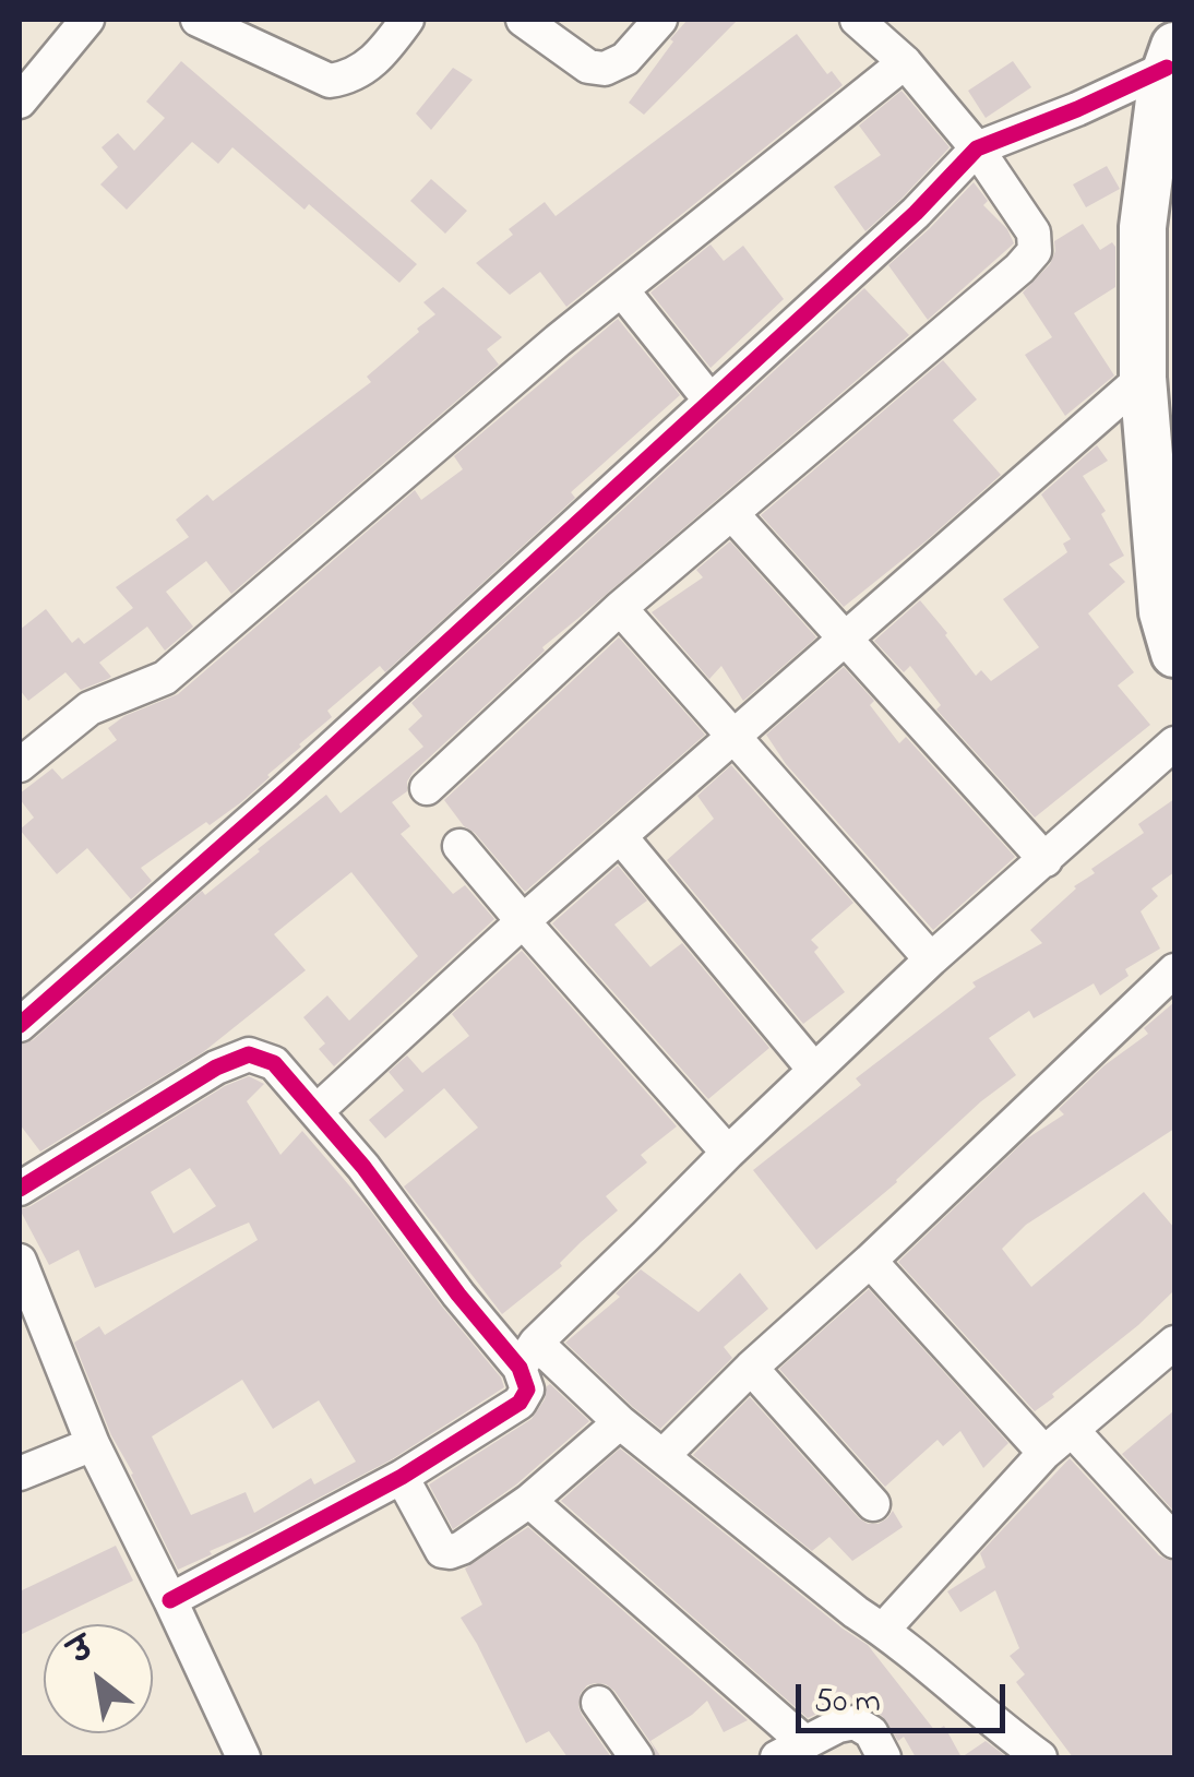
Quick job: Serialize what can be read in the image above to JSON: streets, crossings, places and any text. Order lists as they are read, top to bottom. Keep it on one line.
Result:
{"scale_bar":"50 m","north":"top left"}
